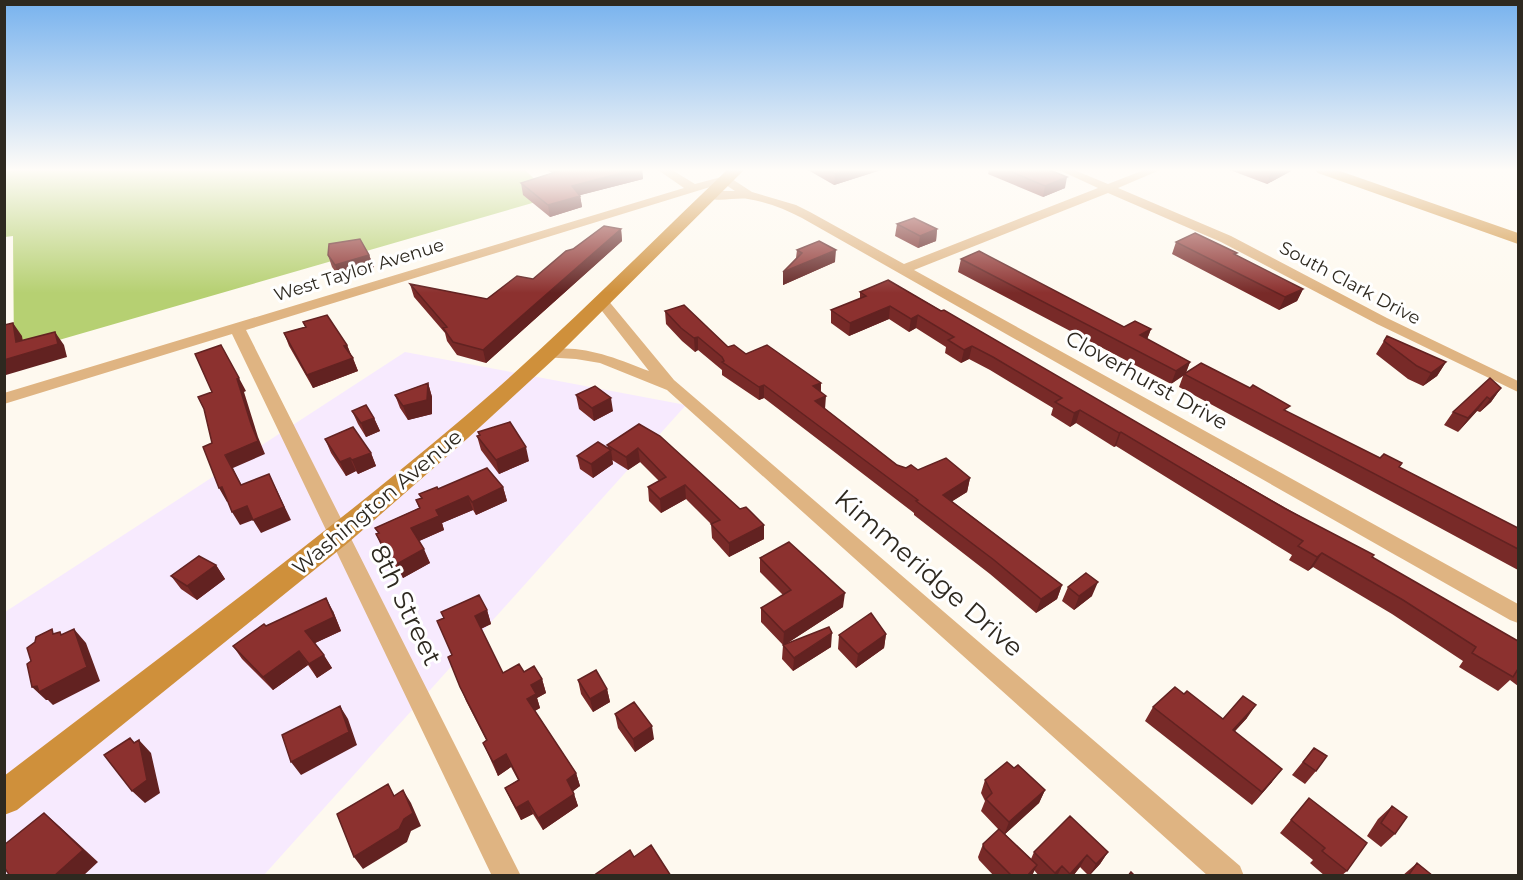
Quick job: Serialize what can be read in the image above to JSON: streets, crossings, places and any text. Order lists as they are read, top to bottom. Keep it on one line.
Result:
{"streets":{"street":["West Taylor Avenue","South Clark Drive","Cloverhurst Drive","Washington Avenue","Kimmeridge Drive","8th Street"]},"crossings":[["West Taylor Avenue","8th Street"],["Washington Avenue","Kimmeridge Drive"],["Washington Avenue","8th Street"]]}
